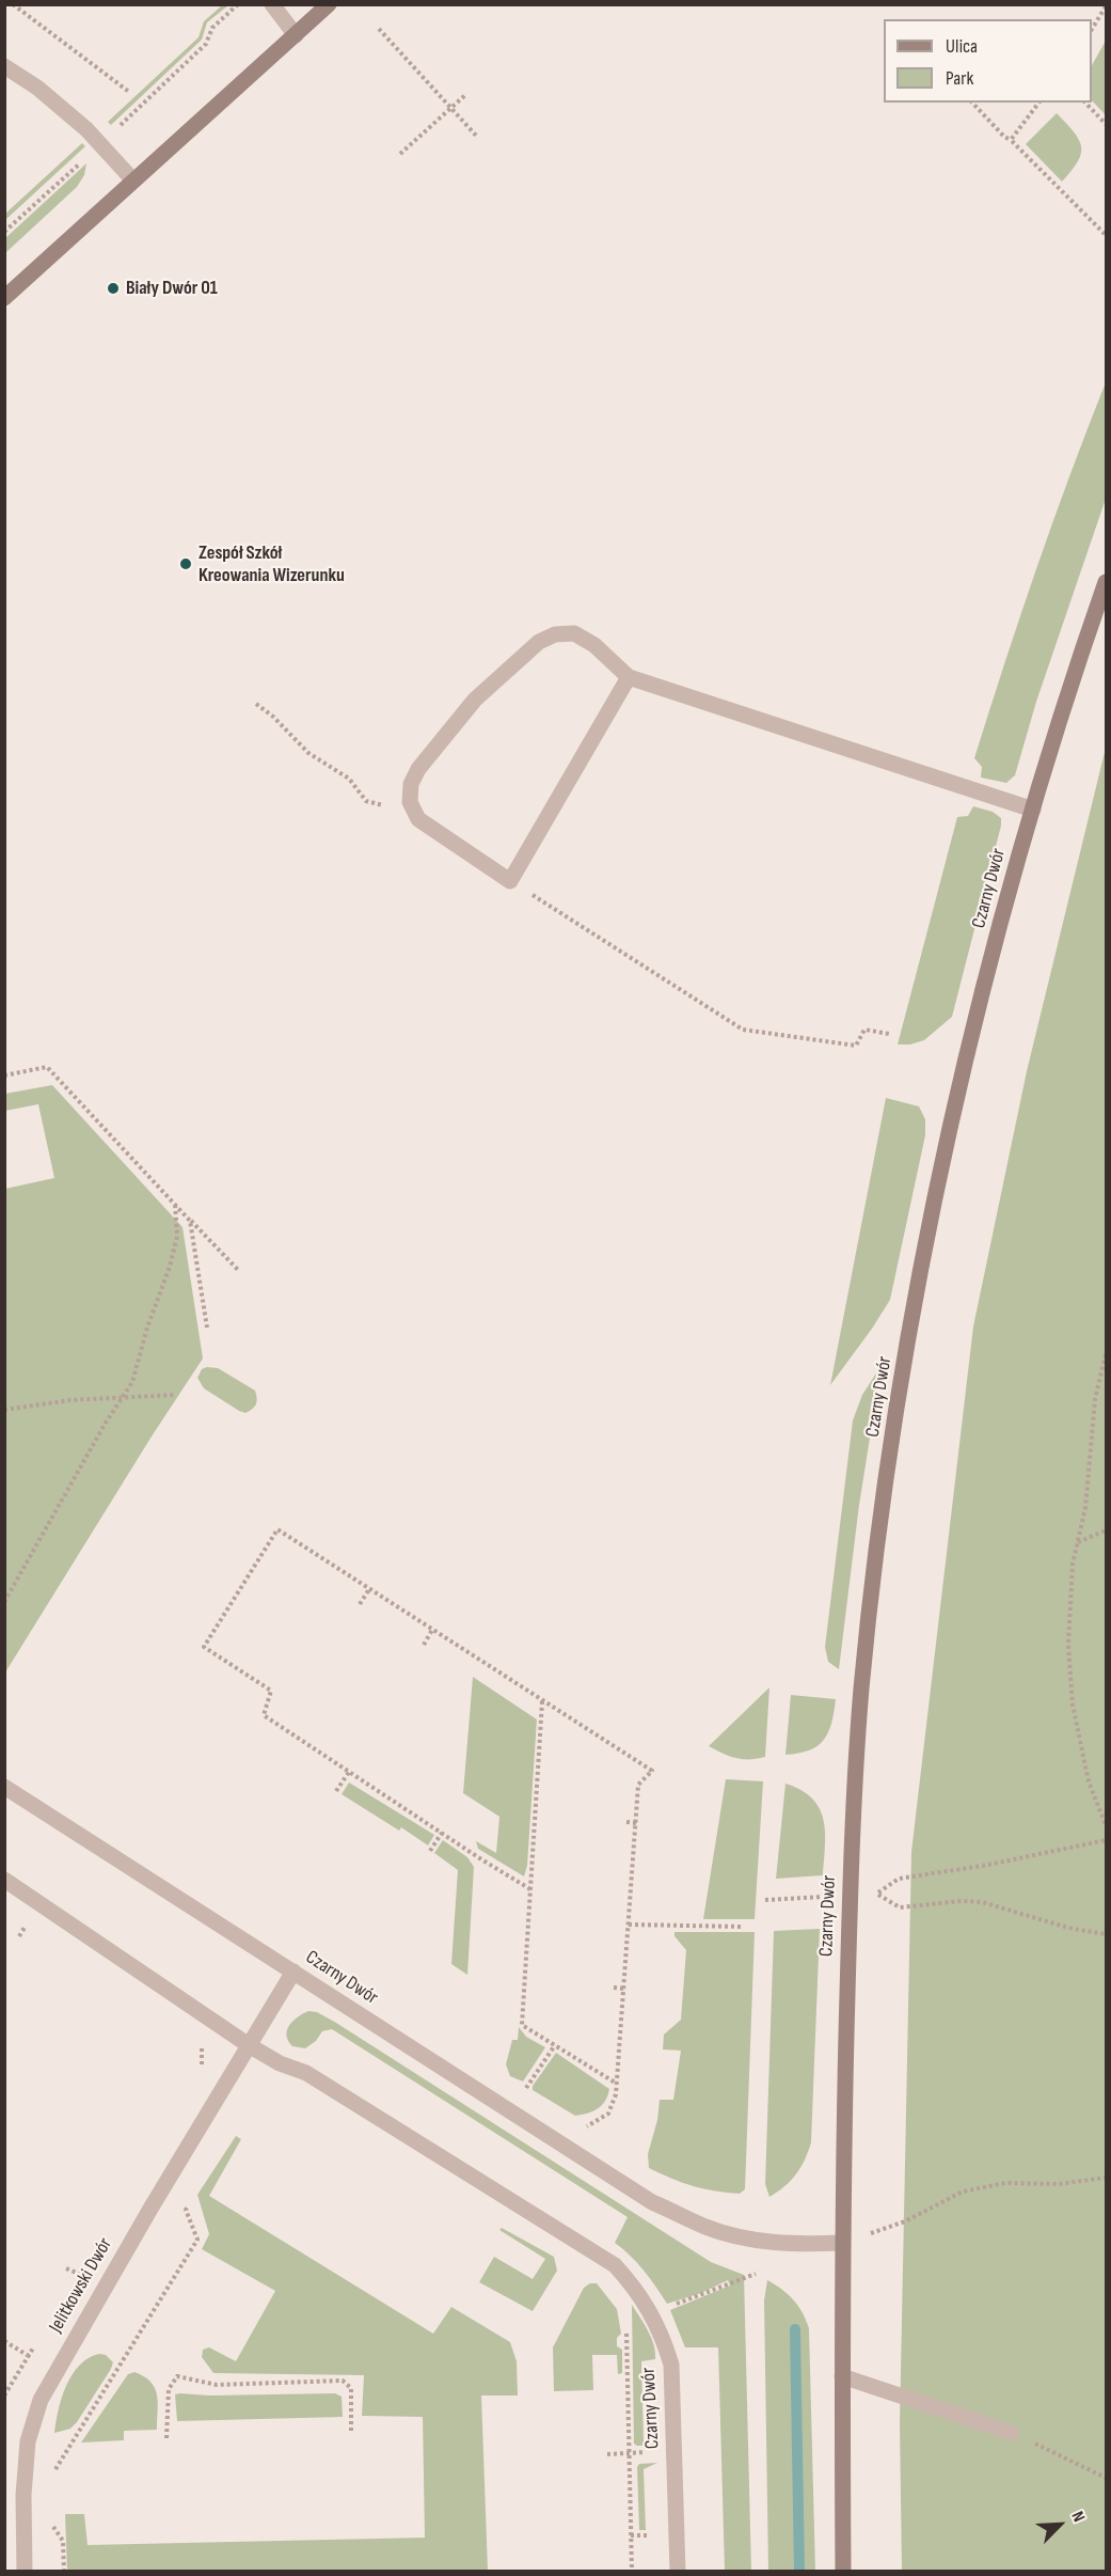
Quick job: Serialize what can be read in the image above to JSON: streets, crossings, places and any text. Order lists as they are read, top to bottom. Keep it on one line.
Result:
{"streets":{"main road":["Czarny Dwór"],"street":["Jelitkowski Dwór"]},"crossings":[["Czarny Dwór","Jelitkowski Dwór"]],"places":["Biały Dwór 01","Zespół Szkół Kreowania Wizerunku"],"legend":["Ulica","Park"],"north":"top right"}
